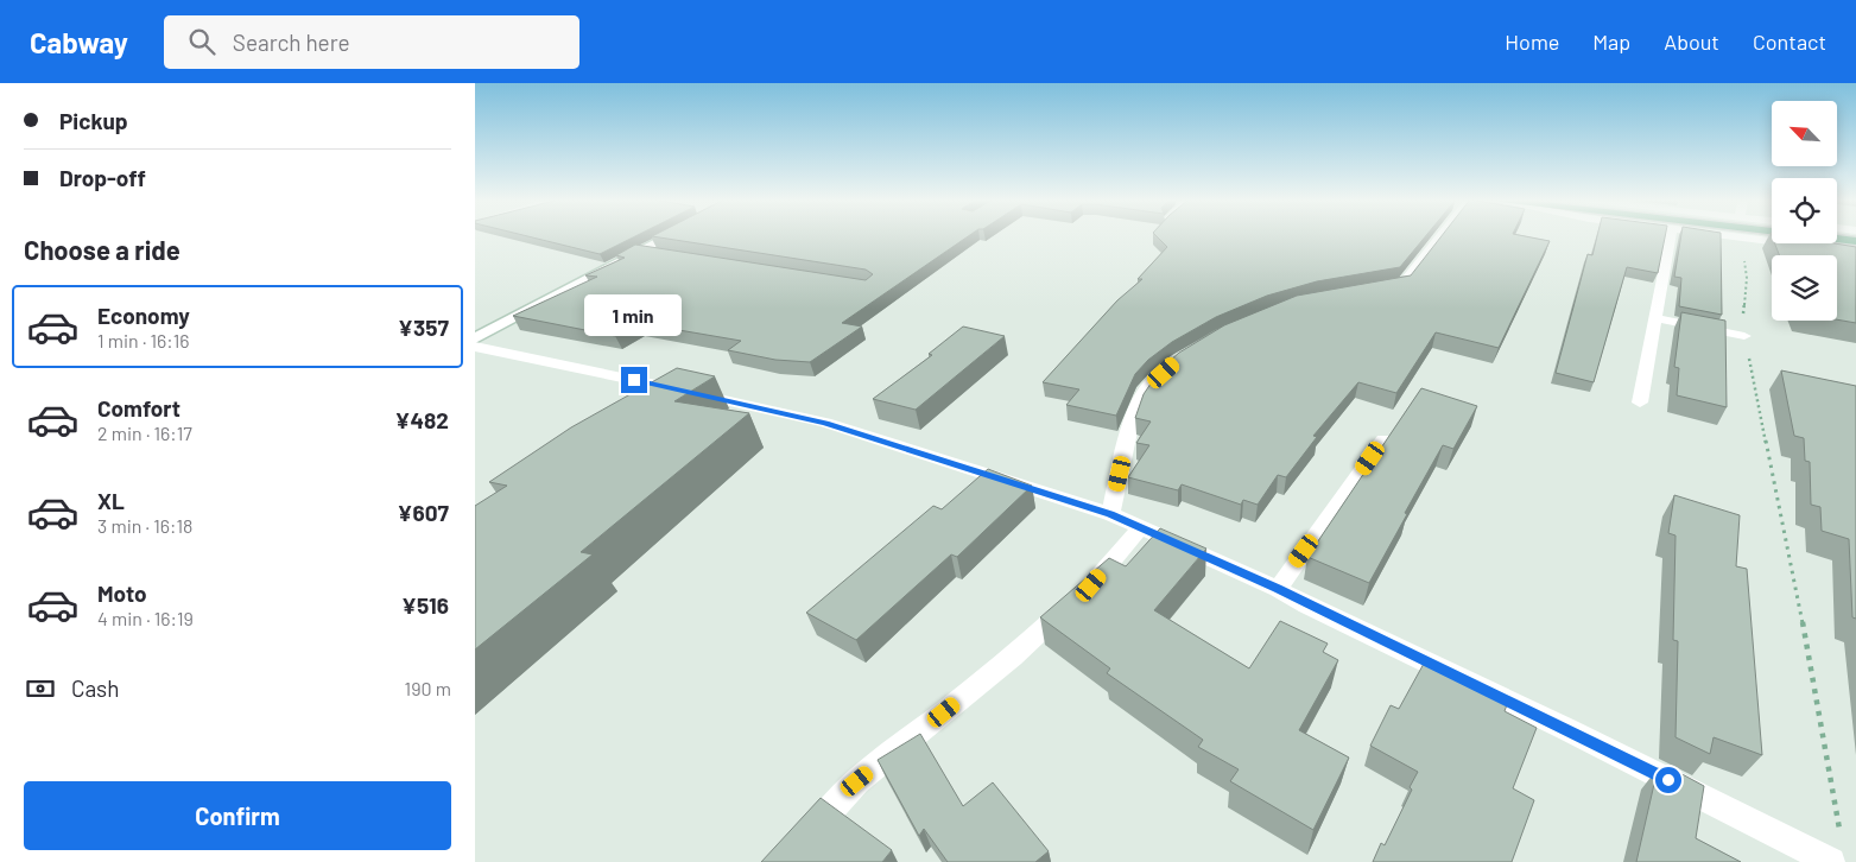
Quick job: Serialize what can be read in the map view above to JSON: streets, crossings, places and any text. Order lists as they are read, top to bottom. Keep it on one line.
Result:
{"north":"top left","page":{"header":"Cabway","search":"Search here","nav":["Home","Map","About","Contact"],"banner":["Pickup","Drop-off"],"heading":"Choose a ride","list":[{"name":"Economy","note":"1 min · 16:16","value":"¥357"},{"name":"Comfort","note":"2 min · 16:17","value":"¥482"},{"name":"XL","note":"3 min · 16:18","value":"¥607"},{"name":"Moto","note":"4 min · 16:19","value":"¥516"}],"bubble":"1 min","pay":["Cash","190 m"],"buttons":"Confirm"}}
